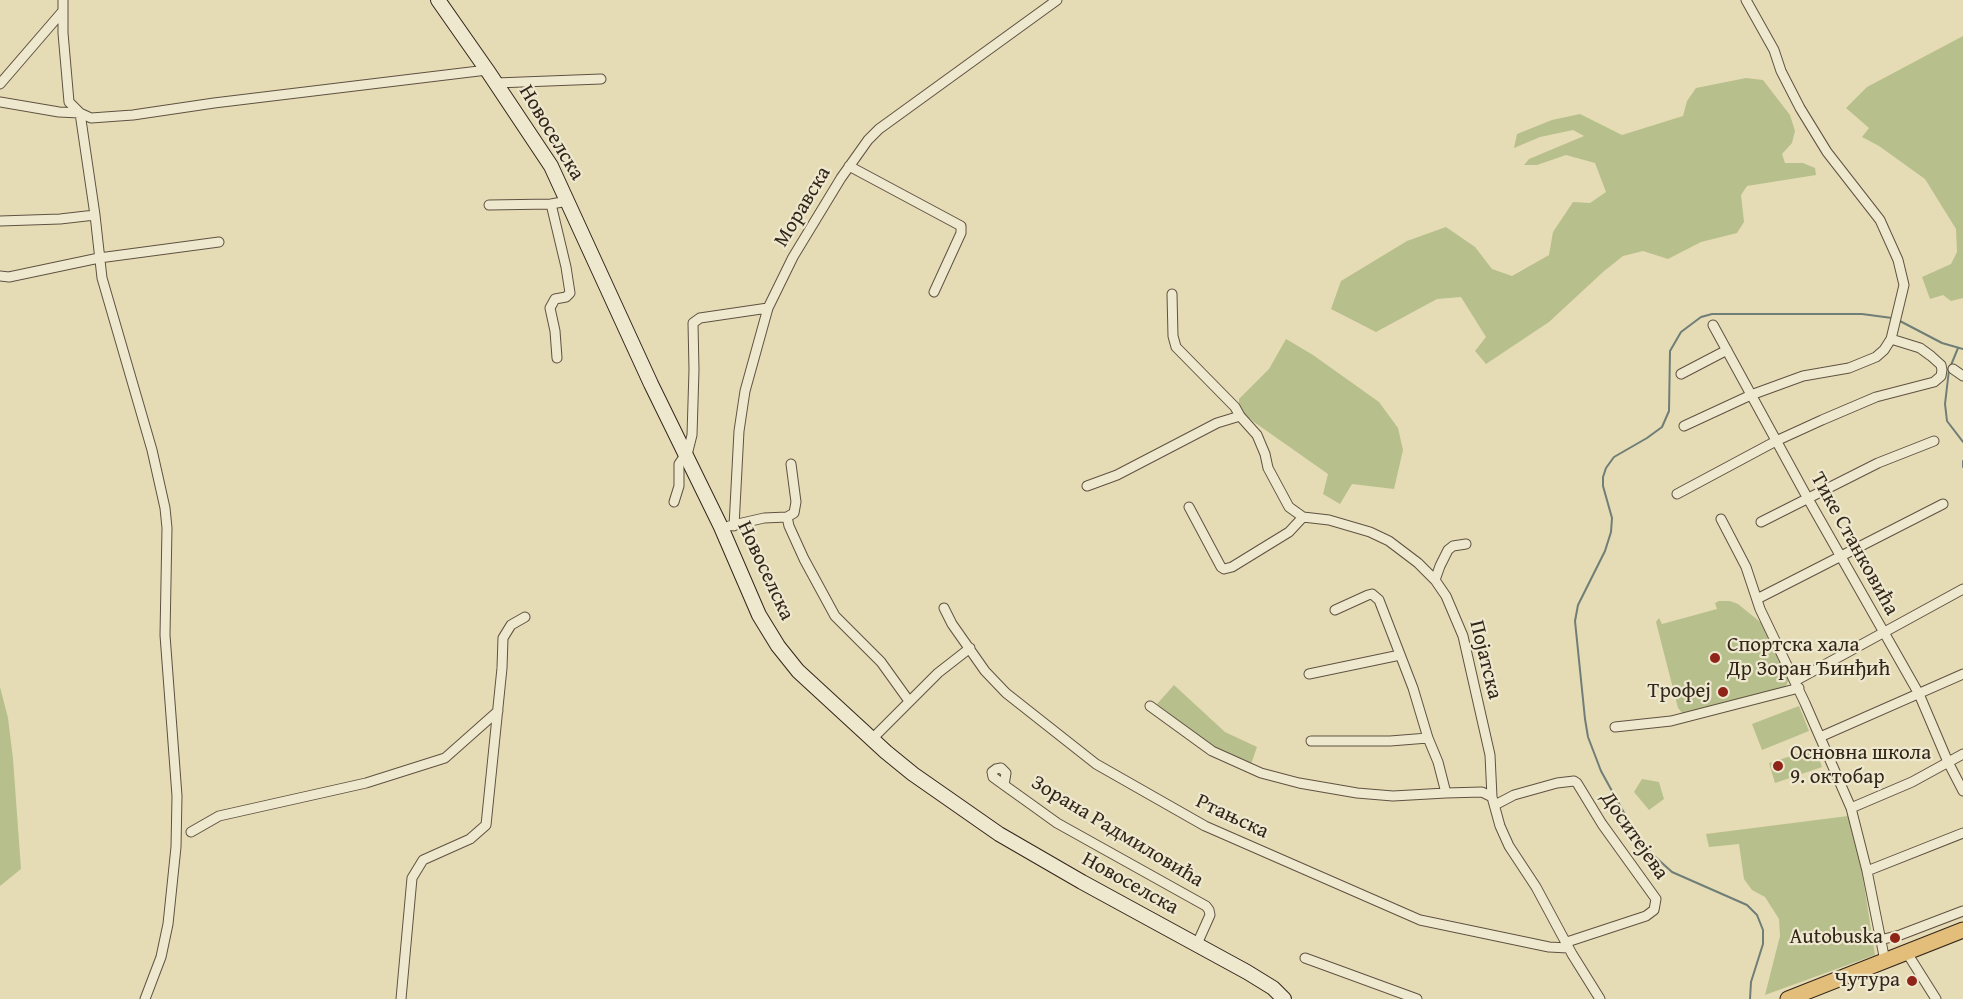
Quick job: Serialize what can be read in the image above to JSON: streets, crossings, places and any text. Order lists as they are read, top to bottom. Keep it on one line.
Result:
{"streets":{"street":["Новоселска","Моравска","Тике Станковића","Појатска","Ртањска","Зорана Радмиловића","Доситејева"]},"crossings":[["Новоселска","Моравска"],["Новоселска","Зорана Радмиловића"],["Појатска","Ртањска"],["Појатска","Доситејева"],["Ртањска","Доситејева"]],"places":["Спортска хала Др Зоран Ђинђић","Трофеј","Основна школа 9. октобар","Autobuska","Чутура"]}
